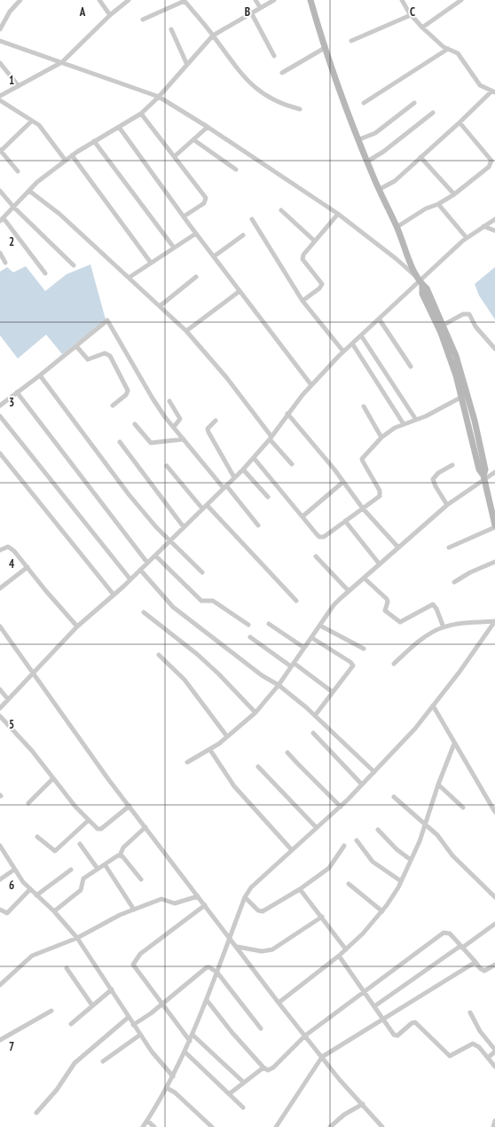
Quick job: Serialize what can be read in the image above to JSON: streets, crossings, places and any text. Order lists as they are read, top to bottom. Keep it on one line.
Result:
{"grid":{"columns":["A","B","C"],"rows":["1","2","3","4","5","6","7"]}}
